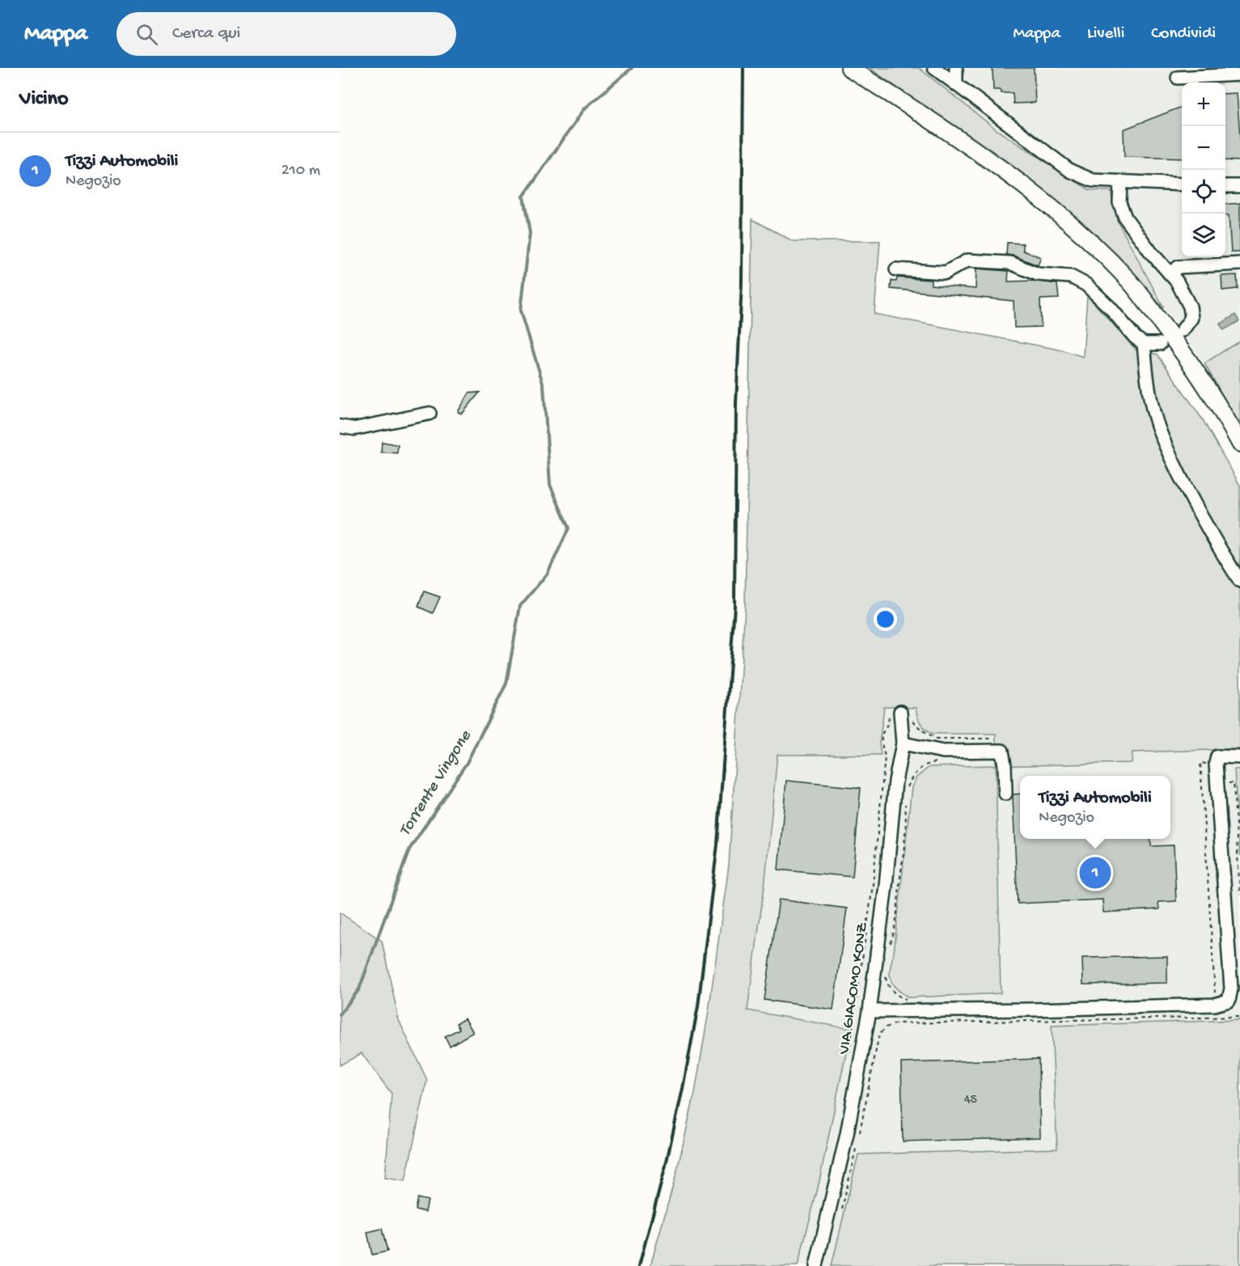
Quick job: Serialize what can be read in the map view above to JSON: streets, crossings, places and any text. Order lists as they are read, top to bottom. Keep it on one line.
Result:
{"streets":{"street":["VIA GIACOMO KONZ"]},"water":["Torrente Vingone"],"house_numbers":["45"],"page":{"header":"Mappa","search":"Cerca qui","nav":["Mappa","Livelli","Condividi"],"heading":"Vicino","map_buttons":["+","−"],"list":[{"mark":"1","name":"Tizzi Automobili","note":"Negozio","value":"210 m"}],"popup":["Tizzi Automobili","Negozio"],"pins":"1"}}
